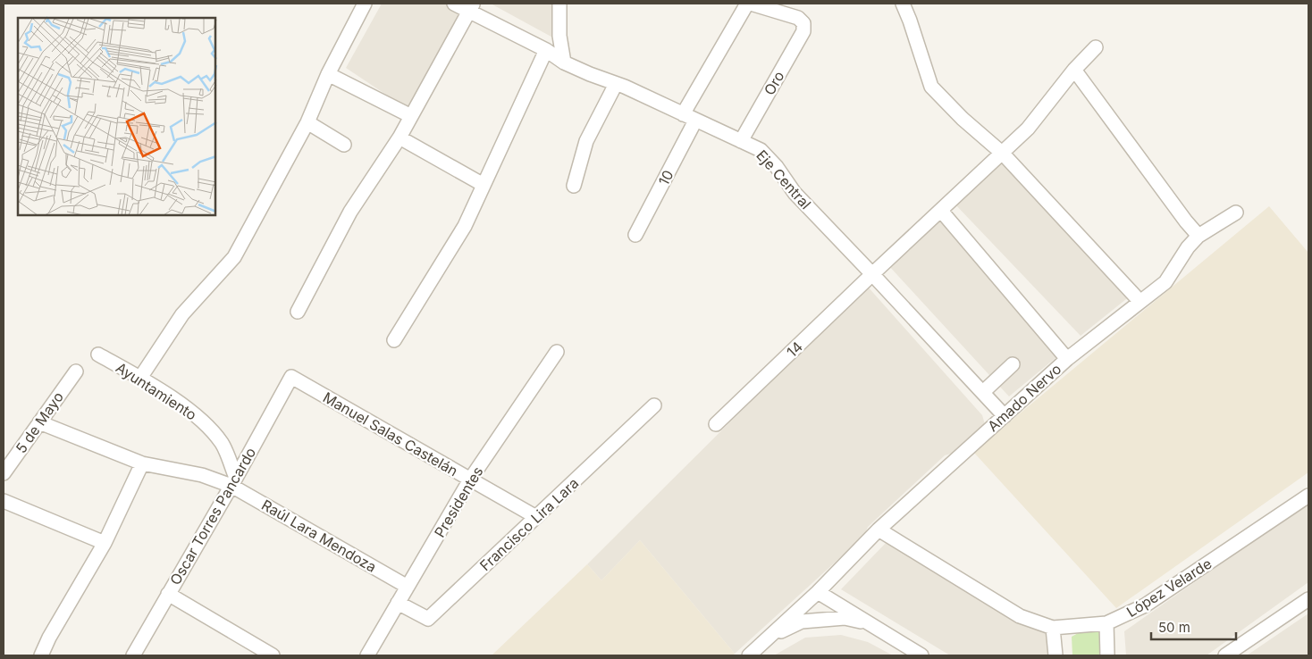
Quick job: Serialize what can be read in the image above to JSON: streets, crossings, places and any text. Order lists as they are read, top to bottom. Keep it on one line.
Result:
{"streets":{"street":["Oro","10","Eje Central","14","Ayuntamiento","Amado Nervo","5 de Mayo","Manuel Salas Castelán","Presidentes","Oscar Torres Pancardo","Francisco Lira Lara","Raúl Lara Mendoza","López Velarde"]},"crossings":[["Oro","Eje Central"],["10","Eje Central"],["Eje Central","14"],["Eje Central","Amado Nervo"],["Ayuntamiento","Oscar Torres Pancardo"],["Ayuntamiento","Raúl Lara Mendoza"],["Amado Nervo","López Velarde"],["5 de Mayo","Raúl Lara Mendoza"],["Manuel Salas Castelán","Presidentes"],["Manuel Salas Castelán","Oscar Torres Pancardo"],["Manuel Salas Castelán","Francisco Lira Lara"],["Presidentes","Francisco Lira Lara"],["Presidentes","Raúl Lara Mendoza"],["Oscar Torres Pancardo","Raúl Lara Mendoza"]],"scale_bar":"50 m"}
